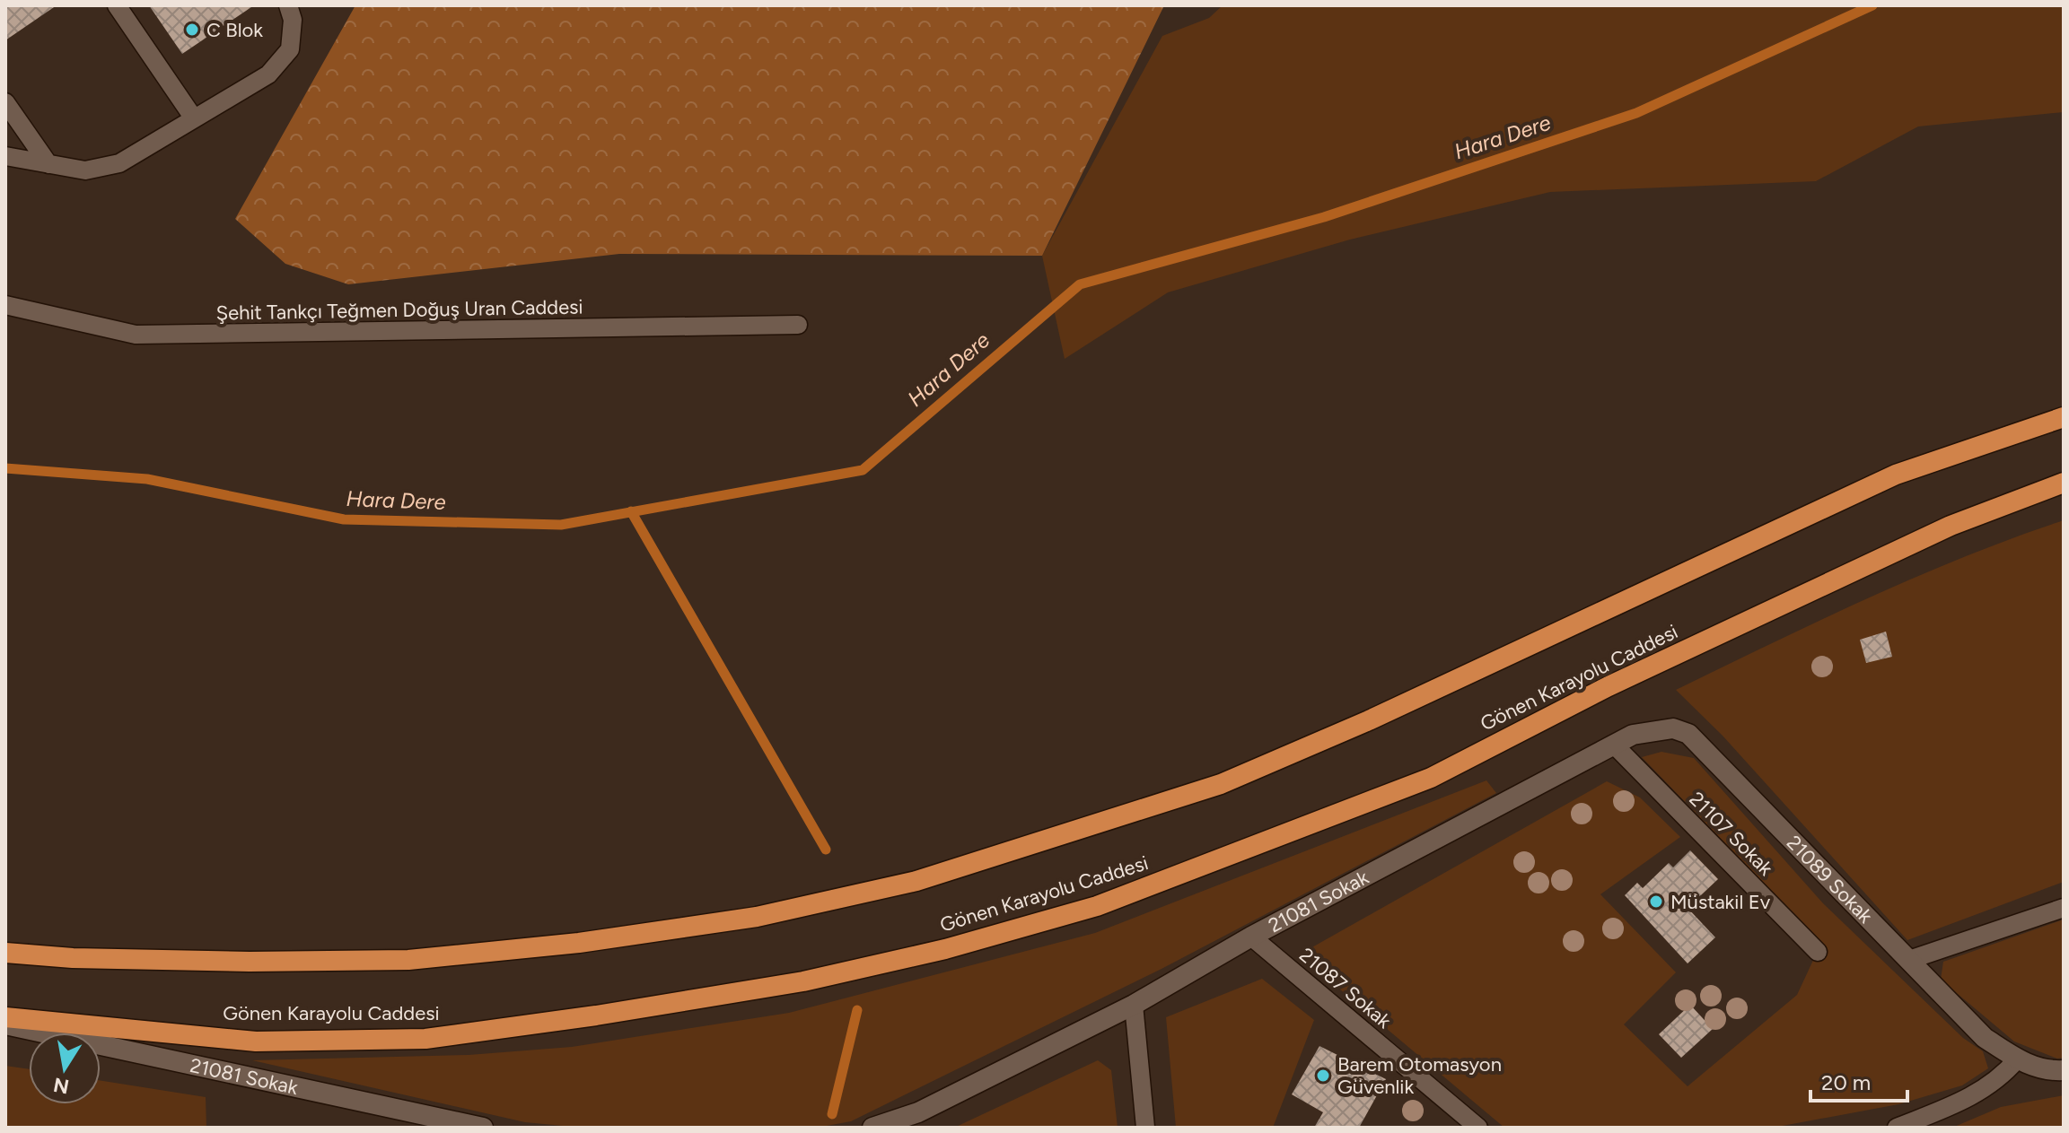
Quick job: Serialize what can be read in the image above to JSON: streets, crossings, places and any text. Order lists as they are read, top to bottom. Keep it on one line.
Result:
{"streets":{"highway":["Gönen Karayolu Caddesi"],"street":["21089 Sokak","21081 Sokak"],"lane":["Şehit Tankçı Teğmen Doğuş Uran Caddesi","21107 Sokak","21087 Sokak"]},"crossings":[["21107 Sokak","21081 Sokak"],["21089 Sokak","21081 Sokak"],["21081 Sokak","21087 Sokak"]],"water":["Hara Dere"],"places":["C Blok","Müstakil Ev","Barem Otomasyon Güvenlik"],"scale_bar":"20 m","north":"bottom"}
